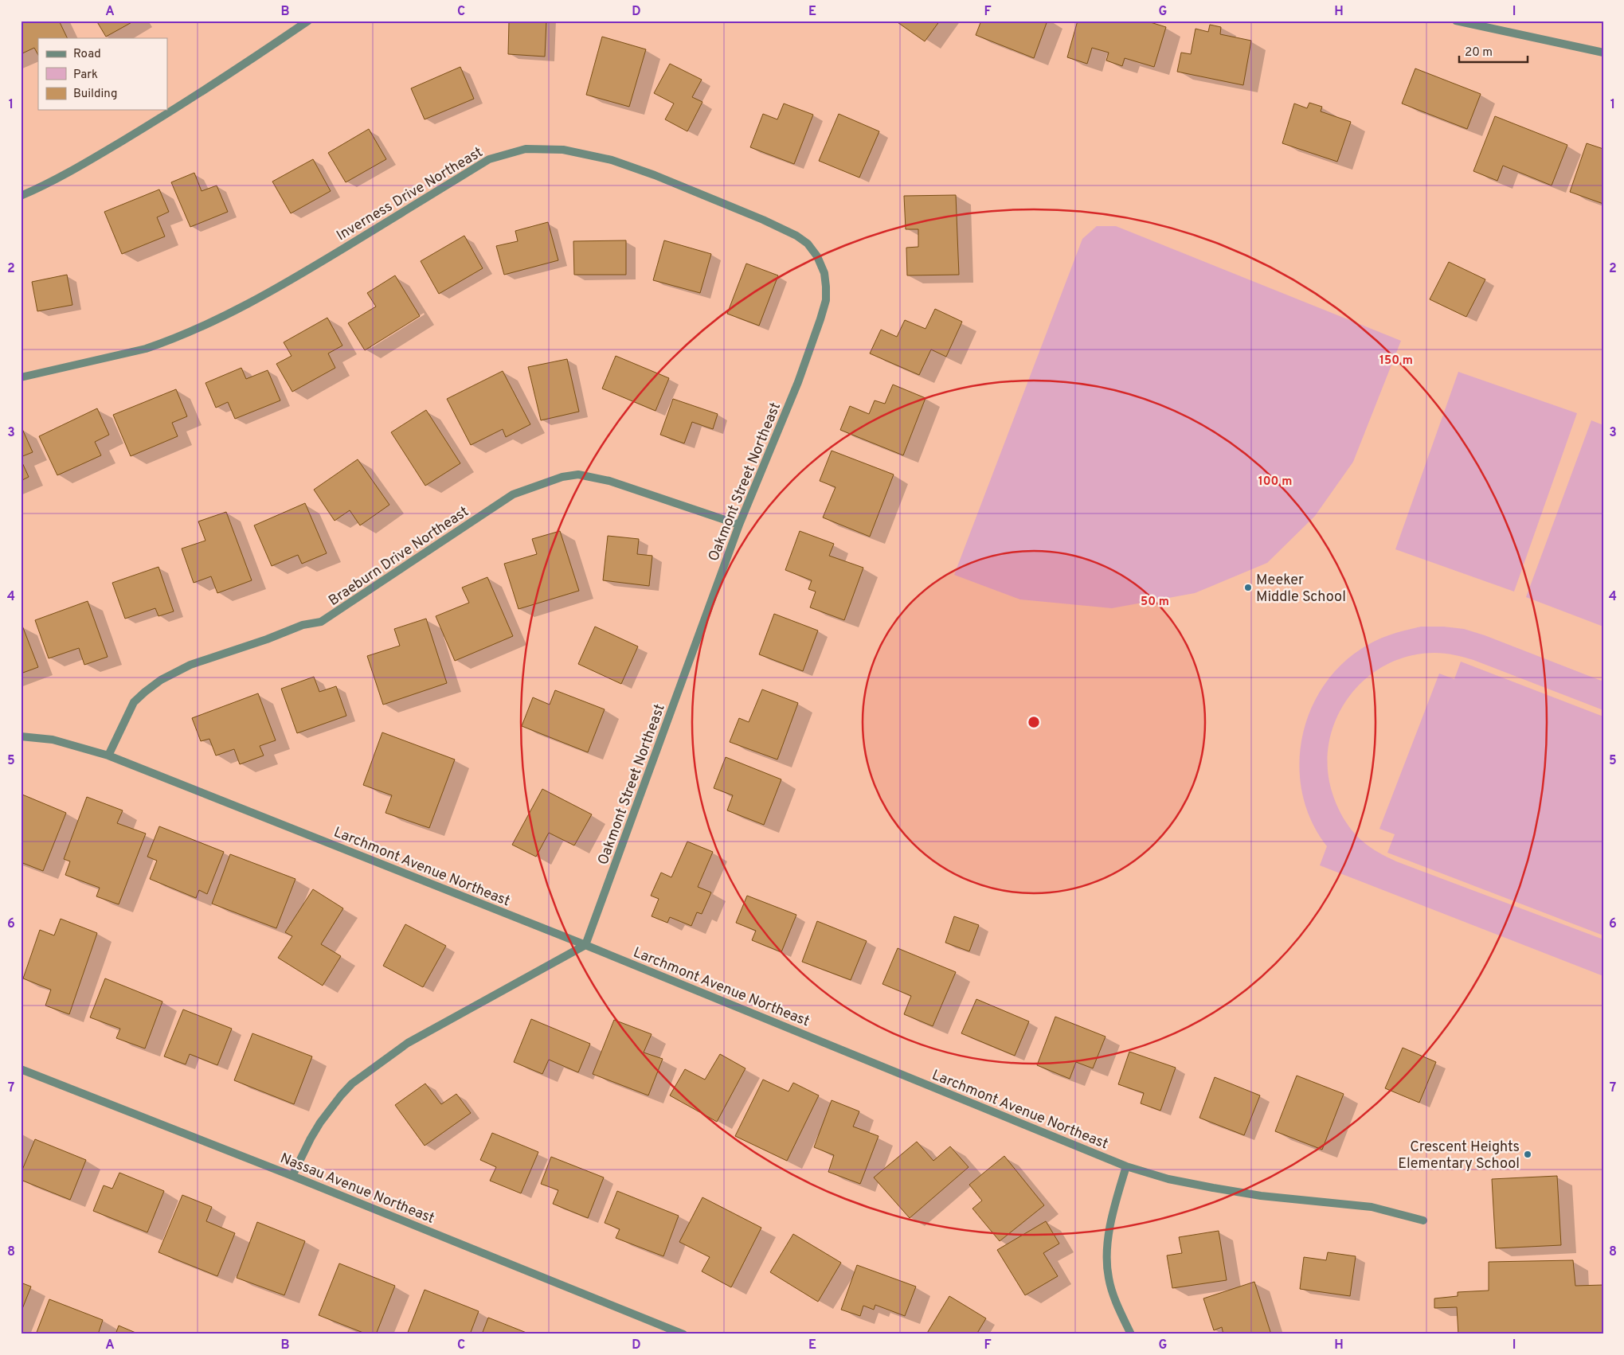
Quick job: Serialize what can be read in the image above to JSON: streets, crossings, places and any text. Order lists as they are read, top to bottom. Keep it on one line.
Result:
{"streets":{"street":["Inverness Drive Northeast","Oakmont Street Northeast","Braeburn Drive Northeast","Larchmont Avenue Northeast","Nassau Avenue Northeast"]},"crossings":[["Inverness Drive Northeast","Oakmont Street Northeast"],["Oakmont Street Northeast","Braeburn Drive Northeast"],["Oakmont Street Northeast","Larchmont Avenue Northeast"],["Braeburn Drive Northeast","Larchmont Avenue Northeast"]],"places":["Meeker Middle School","Crescent Heights Elementary School"],"legend":["Road","Park","Building"],"scale_bar":"20 m","grid":{"columns":["A","B","C","D","E","F","G","H","I"],"rows":["1","2","3","4","5","6","7","8"]},"rings":["150 m","100 m","50 m"]}
